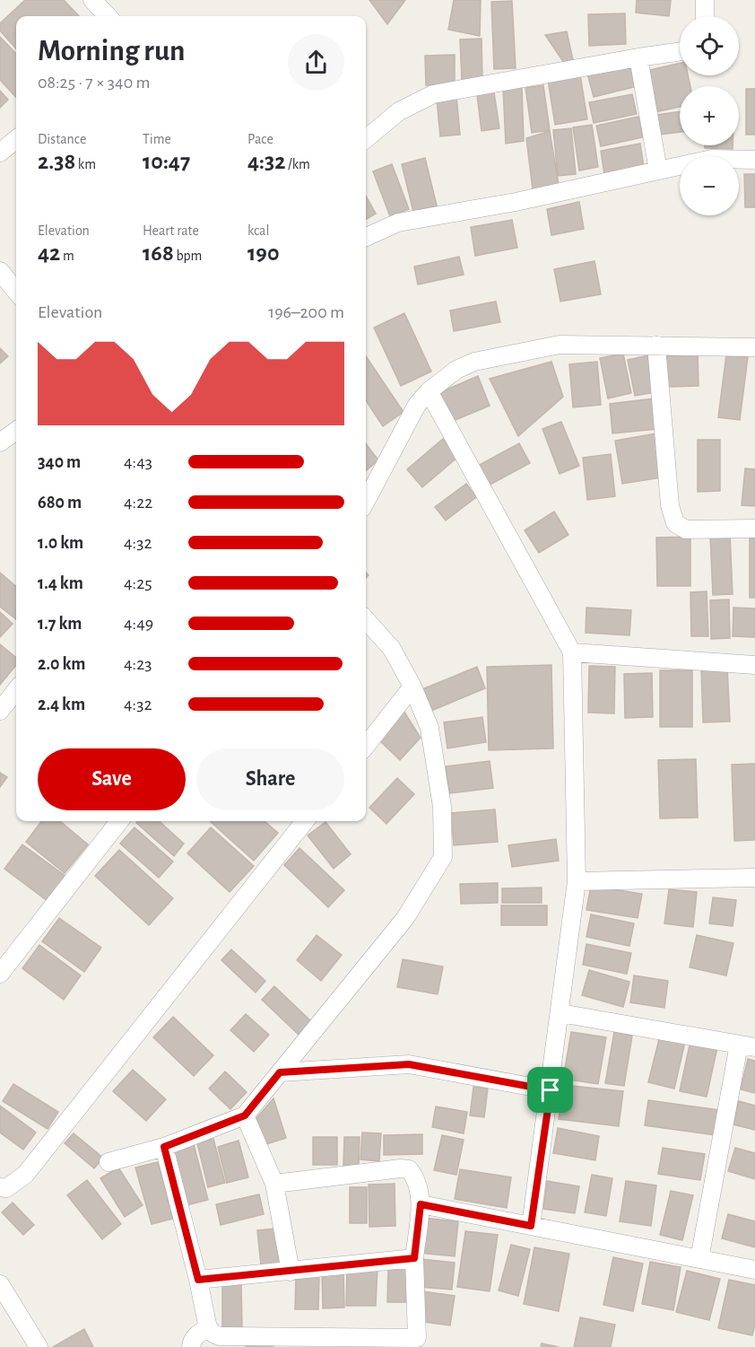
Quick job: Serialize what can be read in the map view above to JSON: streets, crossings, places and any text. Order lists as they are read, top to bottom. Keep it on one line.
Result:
{"page":{"map_buttons":["+","−"],"heading":["Morning run","08:25 · 7 × 340 m"],"stats":[["Distance","2.38 km"],["Time","10:47"],["Pace","4:32 /km"],["Elevation","42 m"],["Heart rate","168 bpm"],["kcal","190"]],"chart":["Elevation","196–200 m"],"list":[{"name":"340 m","note":"4:43"},{"name":"680 m","note":"4:22"},{"name":"1.0 km","note":"4:32"},{"name":"1.4 km","note":"4:25"},{"name":"1.7 km","note":"4:49"},{"name":"2.0 km","note":"4:23"},{"name":"2.4 km","note":"4:32"}],"buttons":["Save","Share"]}}
